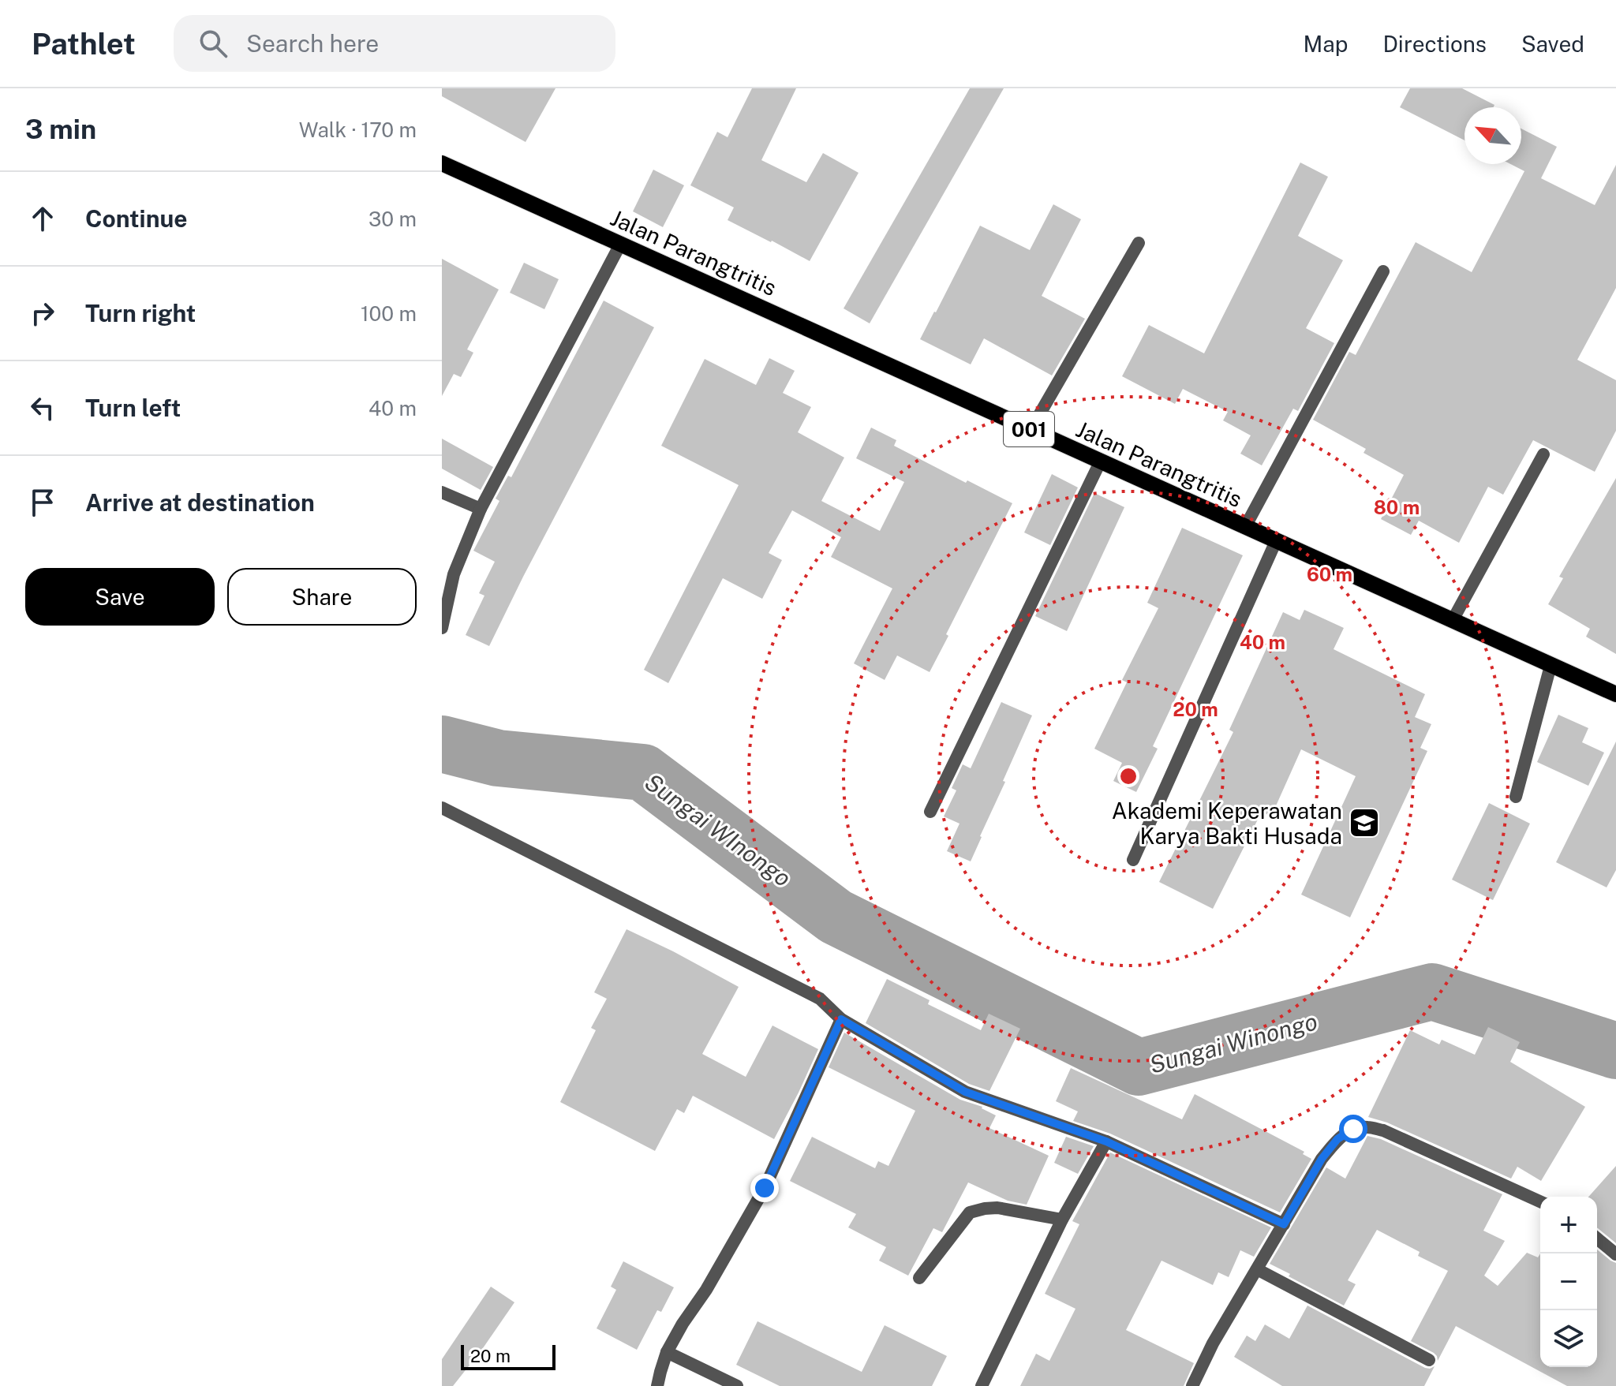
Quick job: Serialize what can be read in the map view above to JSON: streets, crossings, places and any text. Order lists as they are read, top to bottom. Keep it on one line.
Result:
{"streets":{"main road":["Jalan Parangtritis","001"]},"water":["Sungai WInongo","Sungai Winongo"],"places":{"school or university":["Akademi Keperawatan Karya Bakti Husada"]},"scale_bar":"20 m","north":"top left","page":{"header":"Pathlet","search":"Search here","nav":["Map","Directions","Saved"],"heading":["3 min","Walk · 170 m"],"list":[["Continue","30 m"],["Turn right","100 m"],["Turn left","40 m"],"Arrive at destination"],"buttons":["Save","Share"],"map_buttons":["+","−"],"scale":"20 m"},"rings":["80 m","60 m","40 m","20 m"]}
